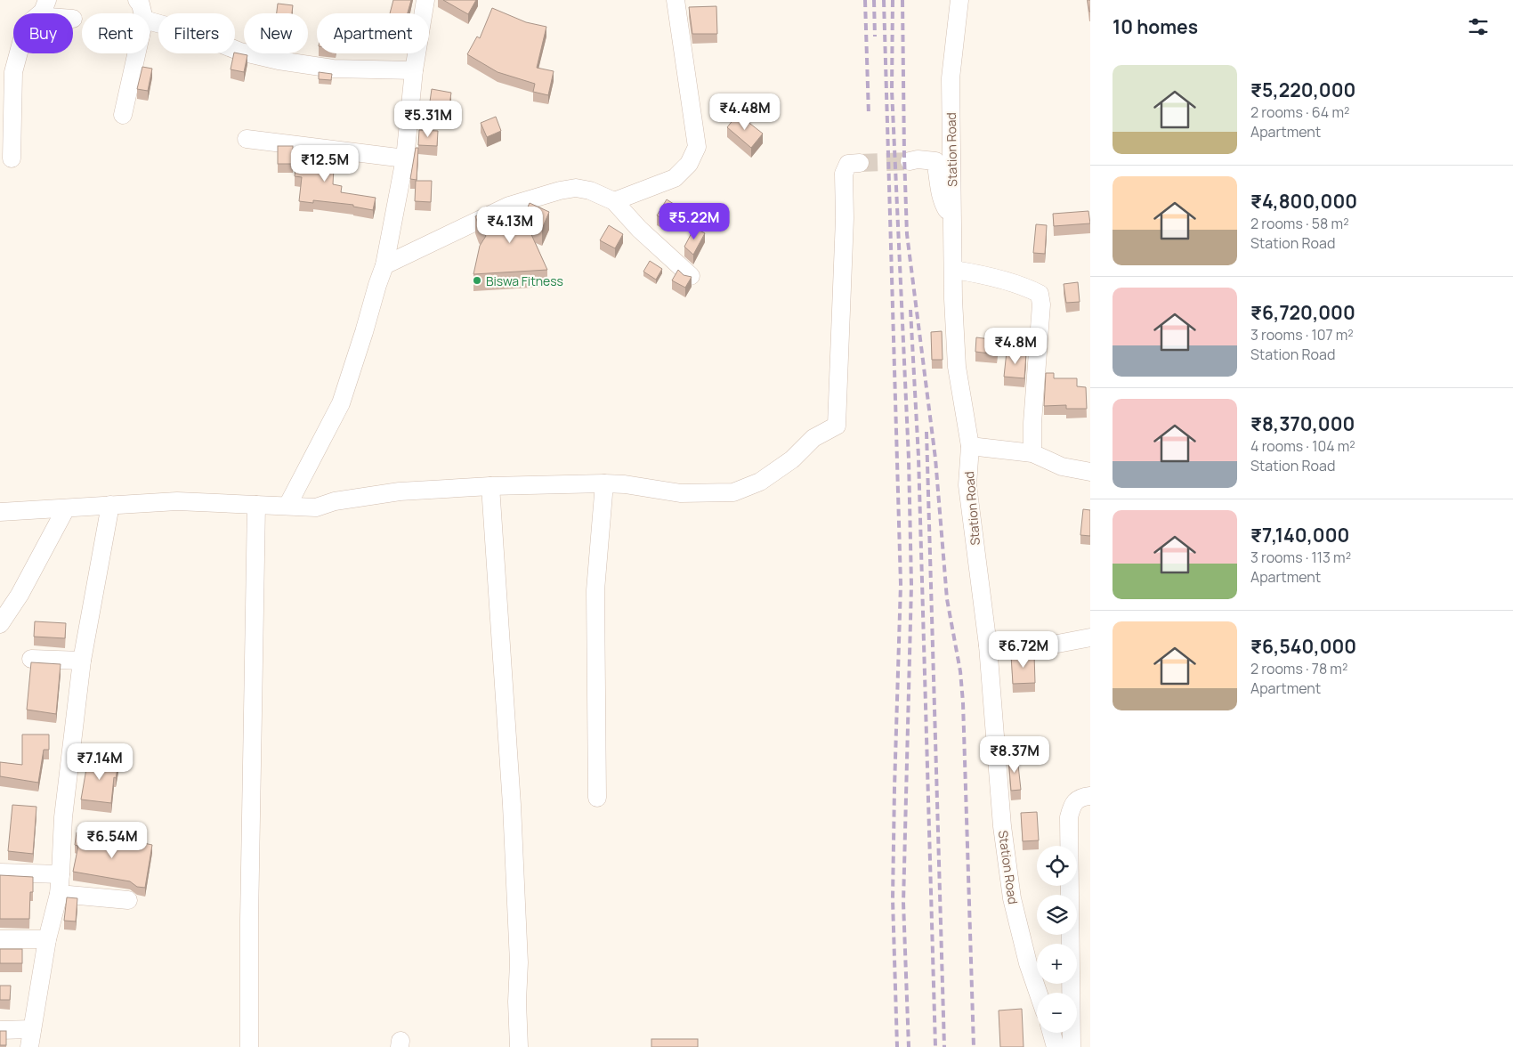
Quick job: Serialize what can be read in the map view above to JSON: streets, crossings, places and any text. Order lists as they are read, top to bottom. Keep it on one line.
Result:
{"streets":{"street":["Station Road"]},"places":["Biswa Fitness"],"page":{"heading":"10 homes","chip":["Buy","Rent","Filters","New","Apartment"],"list":[{"name":"₹5,220,000","note":"2 rooms · 64 m² · Apartment"},{"name":"₹4,800,000","note":"2 rooms · 58 m² · Station Road"},{"name":"₹6,720,000","note":"3 rooms · 107 m² · Station Road"},{"name":"₹8,370,000","note":"4 rooms · 104 m² · Station Road"},{"name":"₹7,140,000","note":"3 rooms · 113 m² · Apartment"},{"name":"₹6,540,000","note":"2 rooms · 78 m² · Apartment"}],"price":["₹4.48M","₹5.31M","₹12.5M","₹5.22M","₹4.13M","₹4.8M","₹6.72M","₹8.37M","₹7.14M","₹6.54M"],"map_buttons":["+","−"]}}
